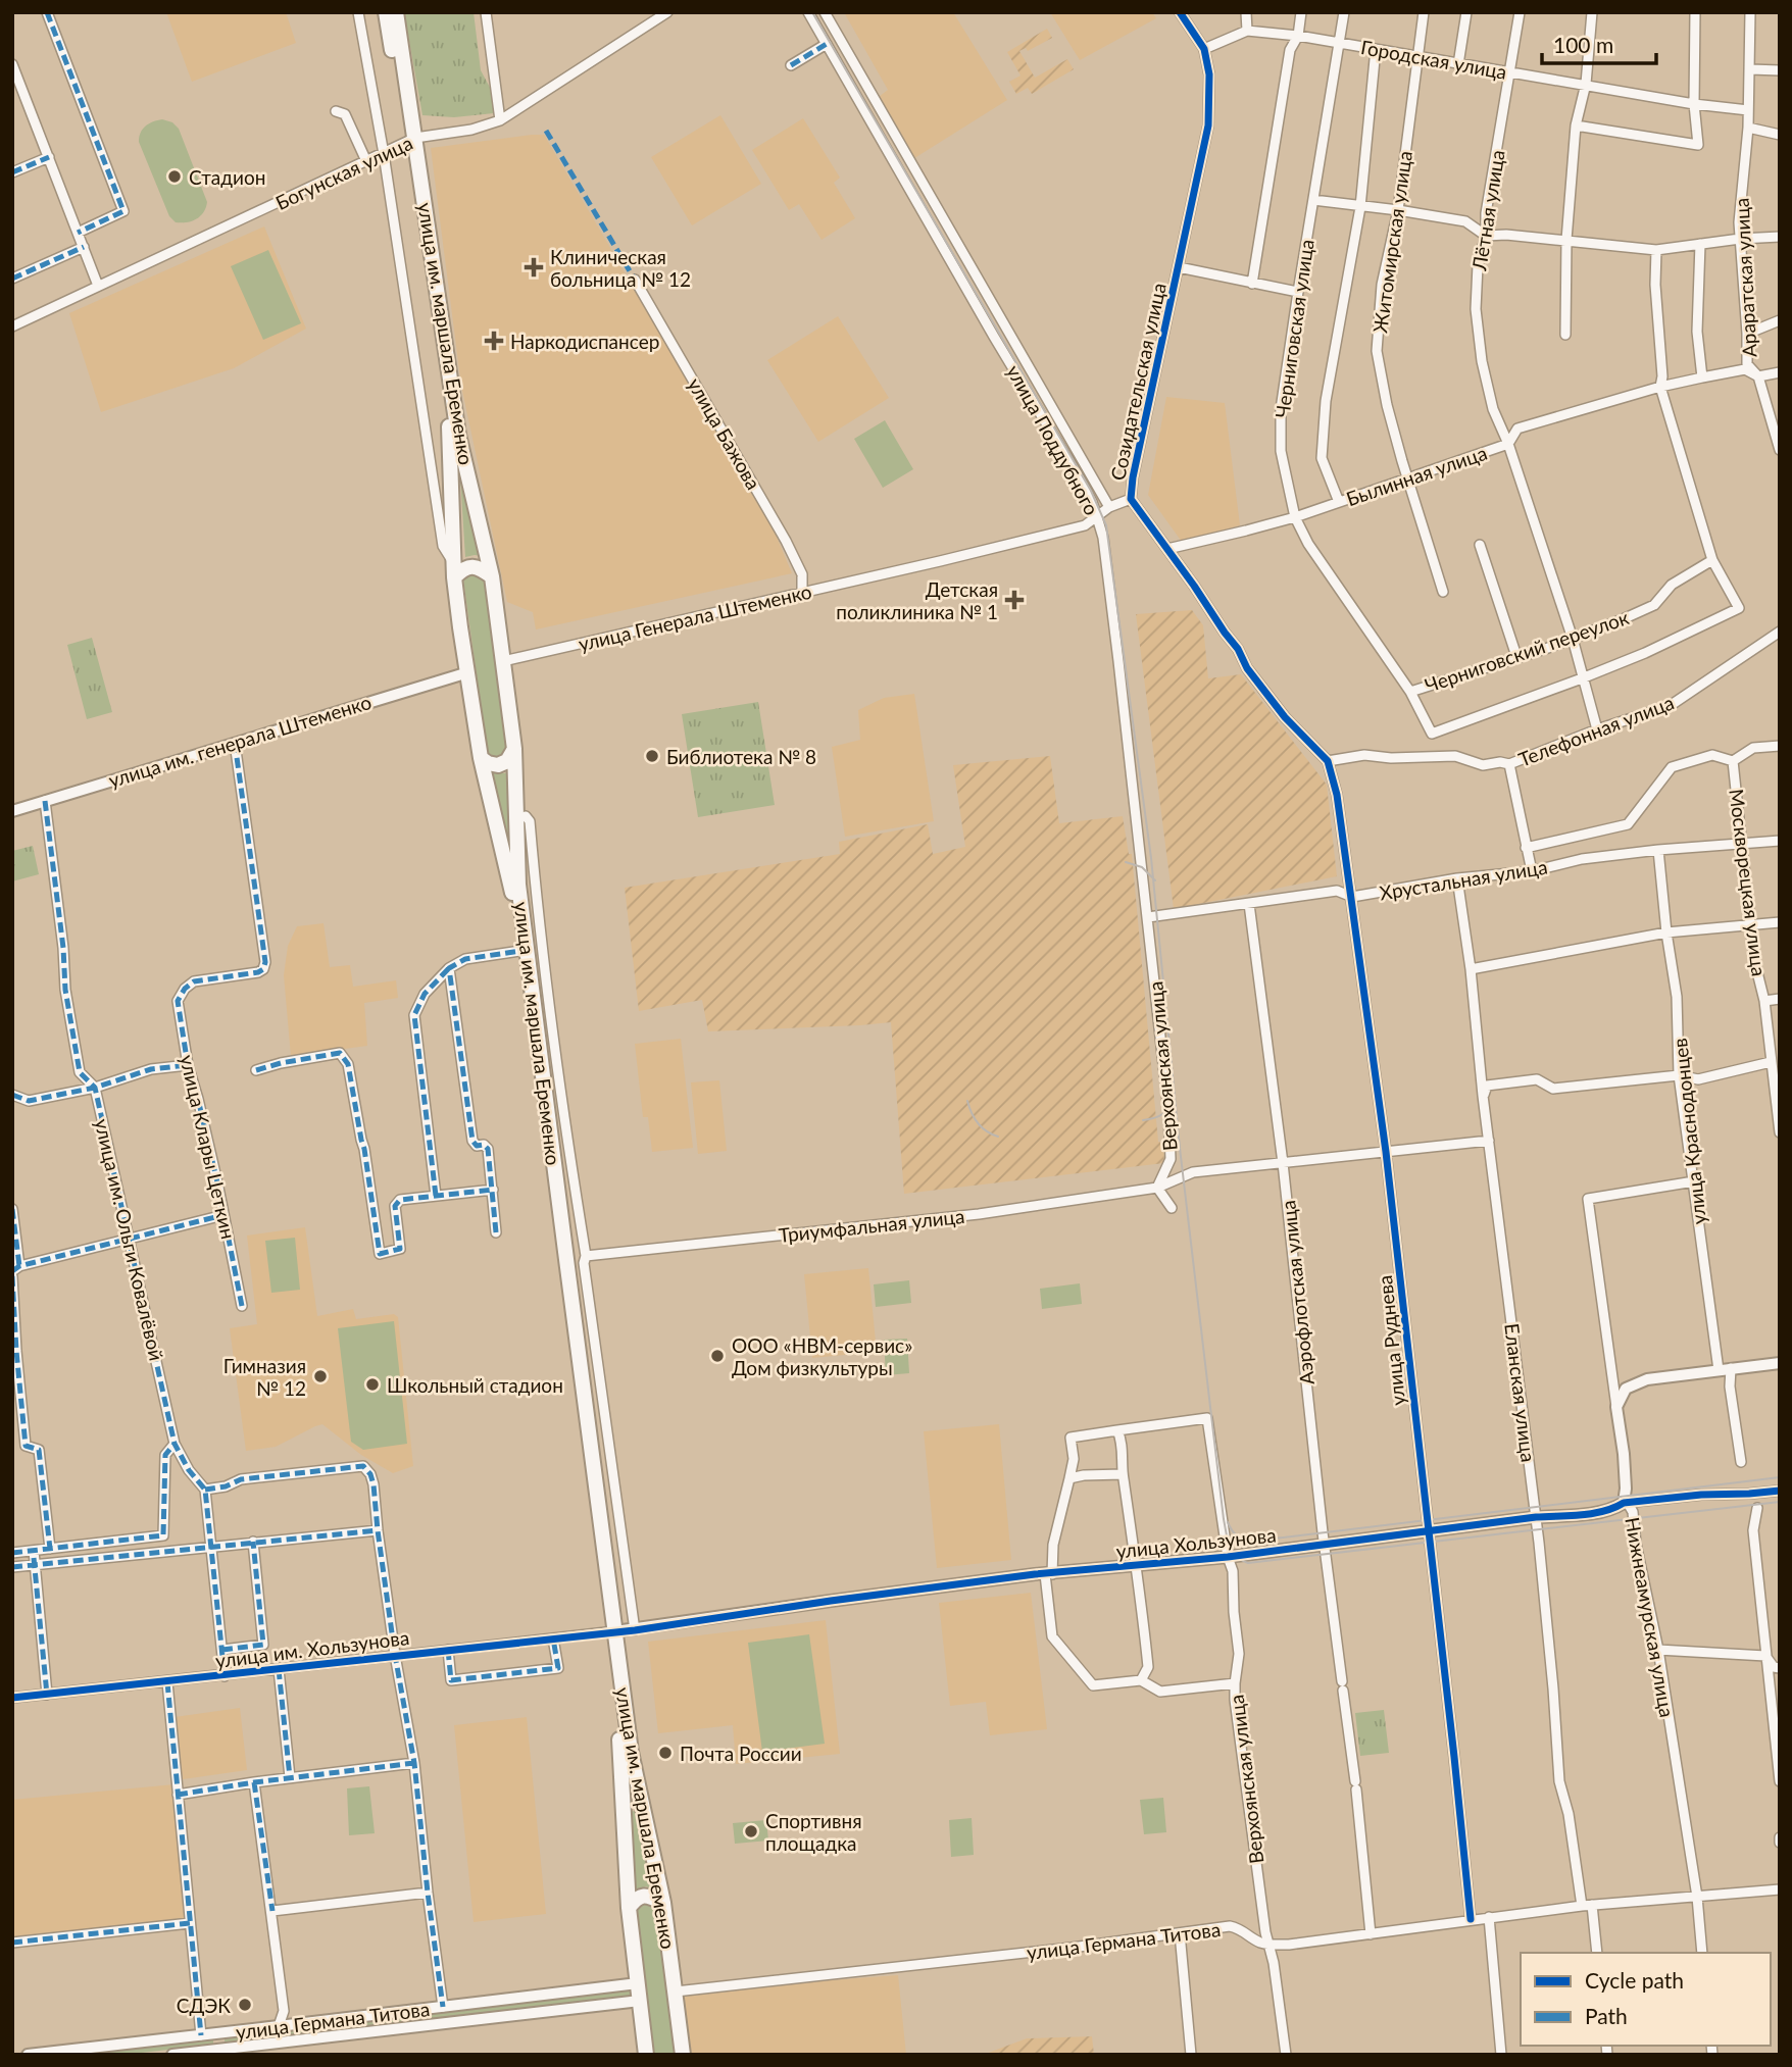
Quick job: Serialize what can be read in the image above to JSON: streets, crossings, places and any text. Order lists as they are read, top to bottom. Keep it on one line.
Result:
{"streets":{"highway":["улица им. маршала Еременко"],"street":["Городская улица","Богунская улица","Лётная улица","Житомирская улица","Араратская улица","Черниговская улица","Созидательская улица","улица Бажова","улица Поддубного","Былинная улица","улица Генерала Штеменко","Черниговский переулок","Телефонная улица","улица им. генерала Штеменко","Хрустальная улица","Москворецкая улица","Верхоянская улица","улица Краснодонцев","улица Клары Цеткин","Триумфальная улица","улица им. Ольги Ковалёвой","Аэрофлотская улица","улица Руднева","Еланская улица","улица Хользунова","Нижнеамурская улица","улица им. Хользунова","улица Германа Титова"]},"crossings":[["Городская улица","Лётная улица"],["Городская улица","Житомирская улица"],["Городская улица","Араратская улица"],["Городская улица","Черниговская улица"],["Богунская улица","улица им. маршала Еременко"],["Лётная улица","Былинная улица"],["Житомирская улица","Былинная улица"],["Араратская улица","Былинная улица"],["Черниговская улица","Былинная улица"],["Черниговская улица","Черниговский переулок"],["улица им. маршала Еременко","улица Генерала Штеменко"],["улица им. маршала Еременко","улица им. генерала Штеменко"],["улица им. маршала Еременко","Триумфальная улица"],["улица им. маршала Еременко","улица Хользунова"],["улица им. маршала Еременко","улица им. Хользунова"],["улица им. маршала Еременко","улица Германа Титова"],["Созидательская улица","Былинная улица"],["Созидательская улица","улица Генерала Штеменко"],["Созидательская улица","Телефонная улица"],["Созидательская улица","улица Руднева"],["улица Бажова","улица Генерала Штеменко"],["улица Поддубного","улица Генерала Штеменко"],["улица Поддубного","Хрустальная улица"],["улица Поддубного","Верхоянская улица"],["Телефонная улица","улица Руднева"],["улица им. генерала Штеменко","улица Клары Цеткин"],["улица им. генерала Штеменко","улица им. Ольги Ковалёвой"],["Хрустальная улица","Москворецкая улица"],["Хрустальная улица","Верхоянская улица"],["Хрустальная улица","улица Краснодонцев"],["Хрустальная улица","Аэрофлотская улица"],["Хрустальная улица","улица Руднева"],["Хрустальная улица","Еланская улица"],["Верхоянская улица","Триумфальная улица"],["Верхоянская улица","улица Хользунова"],["Верхоянская улица","улица Германа Титова"],["улица Краснодонцев","Нижнеамурская улица"],["Триумфальная улица","Аэрофлотская улица"],["Триумфальная улица","улица Руднева"],["Триумфальная улица","Еланская улица"],["улица им. Ольги Ковалёвой","улица им. Хользунова"],["Аэрофлотская улица","улица Хользунова"],["улица Руднева","улица Хользунова"],["Еланская улица","улица Хользунова"],["улица Хользунова","Нижнеамурская улица"],["улица Хользунова","улица им. Хользунова"]],"places":{"other":["Стадион","Библиотека № 8","ООО «НВМ-сервис» Дом физкультуры","Гимназия № 12","Школьный стадион","Почта России","Спортивня площадка","СДЭК"],"health":["Клиническая больница № 12","Наркодиспансер","Детская поликлиника № 1"]},"legend":["Cycle path","Path"],"scale_bar":"100 m"}
